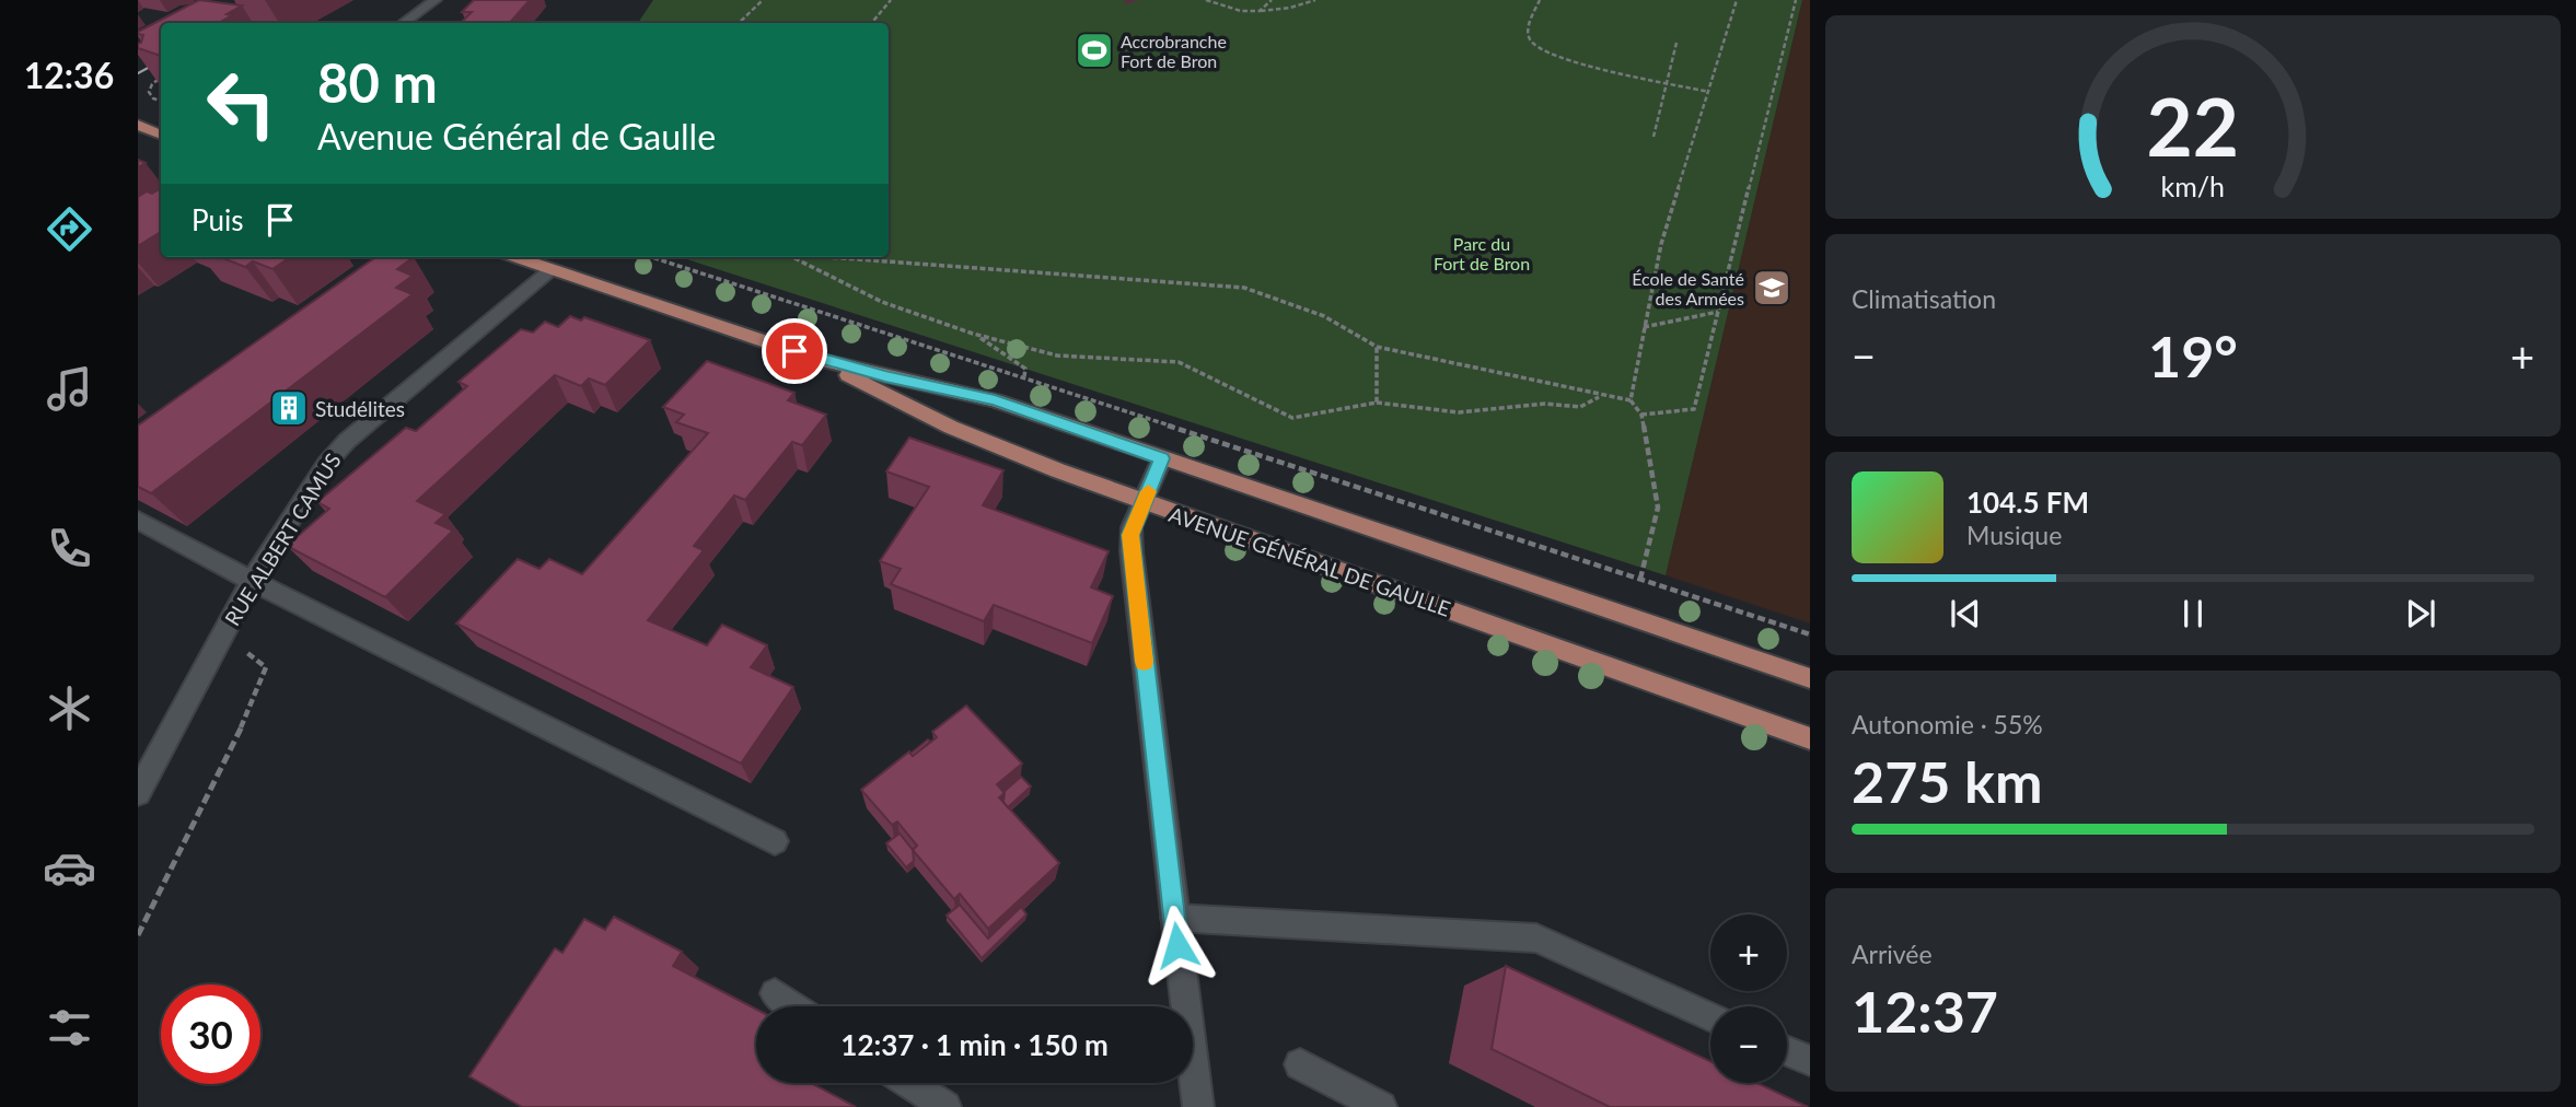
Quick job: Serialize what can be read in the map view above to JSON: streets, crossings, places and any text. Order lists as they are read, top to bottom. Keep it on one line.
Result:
{"streets":{"main road":["AVENUE GÉNÉRAL DE GAULLE"],"street":["RUE ALBERT CAMUS"]},"crossings":[["RUE ALBERT CAMUS","AVENUE GÉNÉRAL DE GAULLE"]],"parks":["Parc du Fort de Bron"],"places":{"sports":["Accrobranche Fort de Bron"],"school or university":["École de Santé des Armées"],"building":["Studélites"]},"page":{"tabs":"12:36","turn":["80 m","Avenue Général de Gaulle"],"then":"Puis","tile":["Climatisation",["Autonomie · 55%","275 km"],["Arrivée","12:37"]],"heat":["−","19°","+"],"song":["104.5 FM","Musique"],"map_buttons":["+","−"],"limit":"30","trip":"12:37 · 1 min · 150 m","gauge":["22","km/h"]}}
